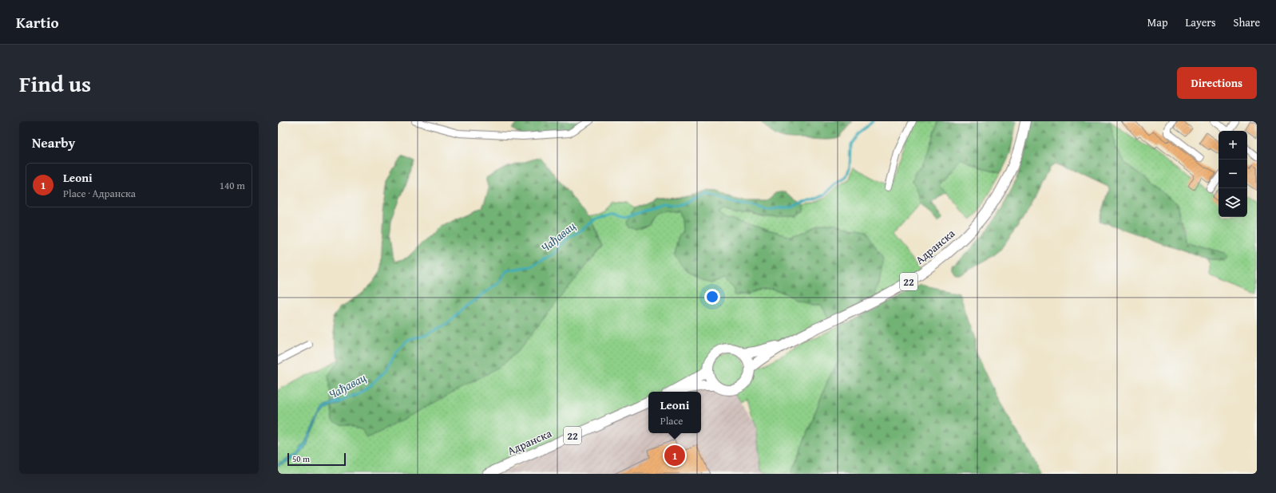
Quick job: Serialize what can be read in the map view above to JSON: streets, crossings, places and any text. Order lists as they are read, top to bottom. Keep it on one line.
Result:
{"streets":{"main road":["Адранска","22"]},"crossings":[["Адранска","22"]],"water":["Чађавац"],"scale_bar":"50 m","page":{"header":"Kartio","nav":["Map","Layers","Share"],"title":"Find us","buttons":"Directions","heading":"Nearby","map_buttons":["+","−"],"list":[{"mark":"1","name":"Leoni","note":"Place · Адранска","value":"140 m"}],"popup":["Leoni","Place"],"pins":"1","scale":"50 m"}}
